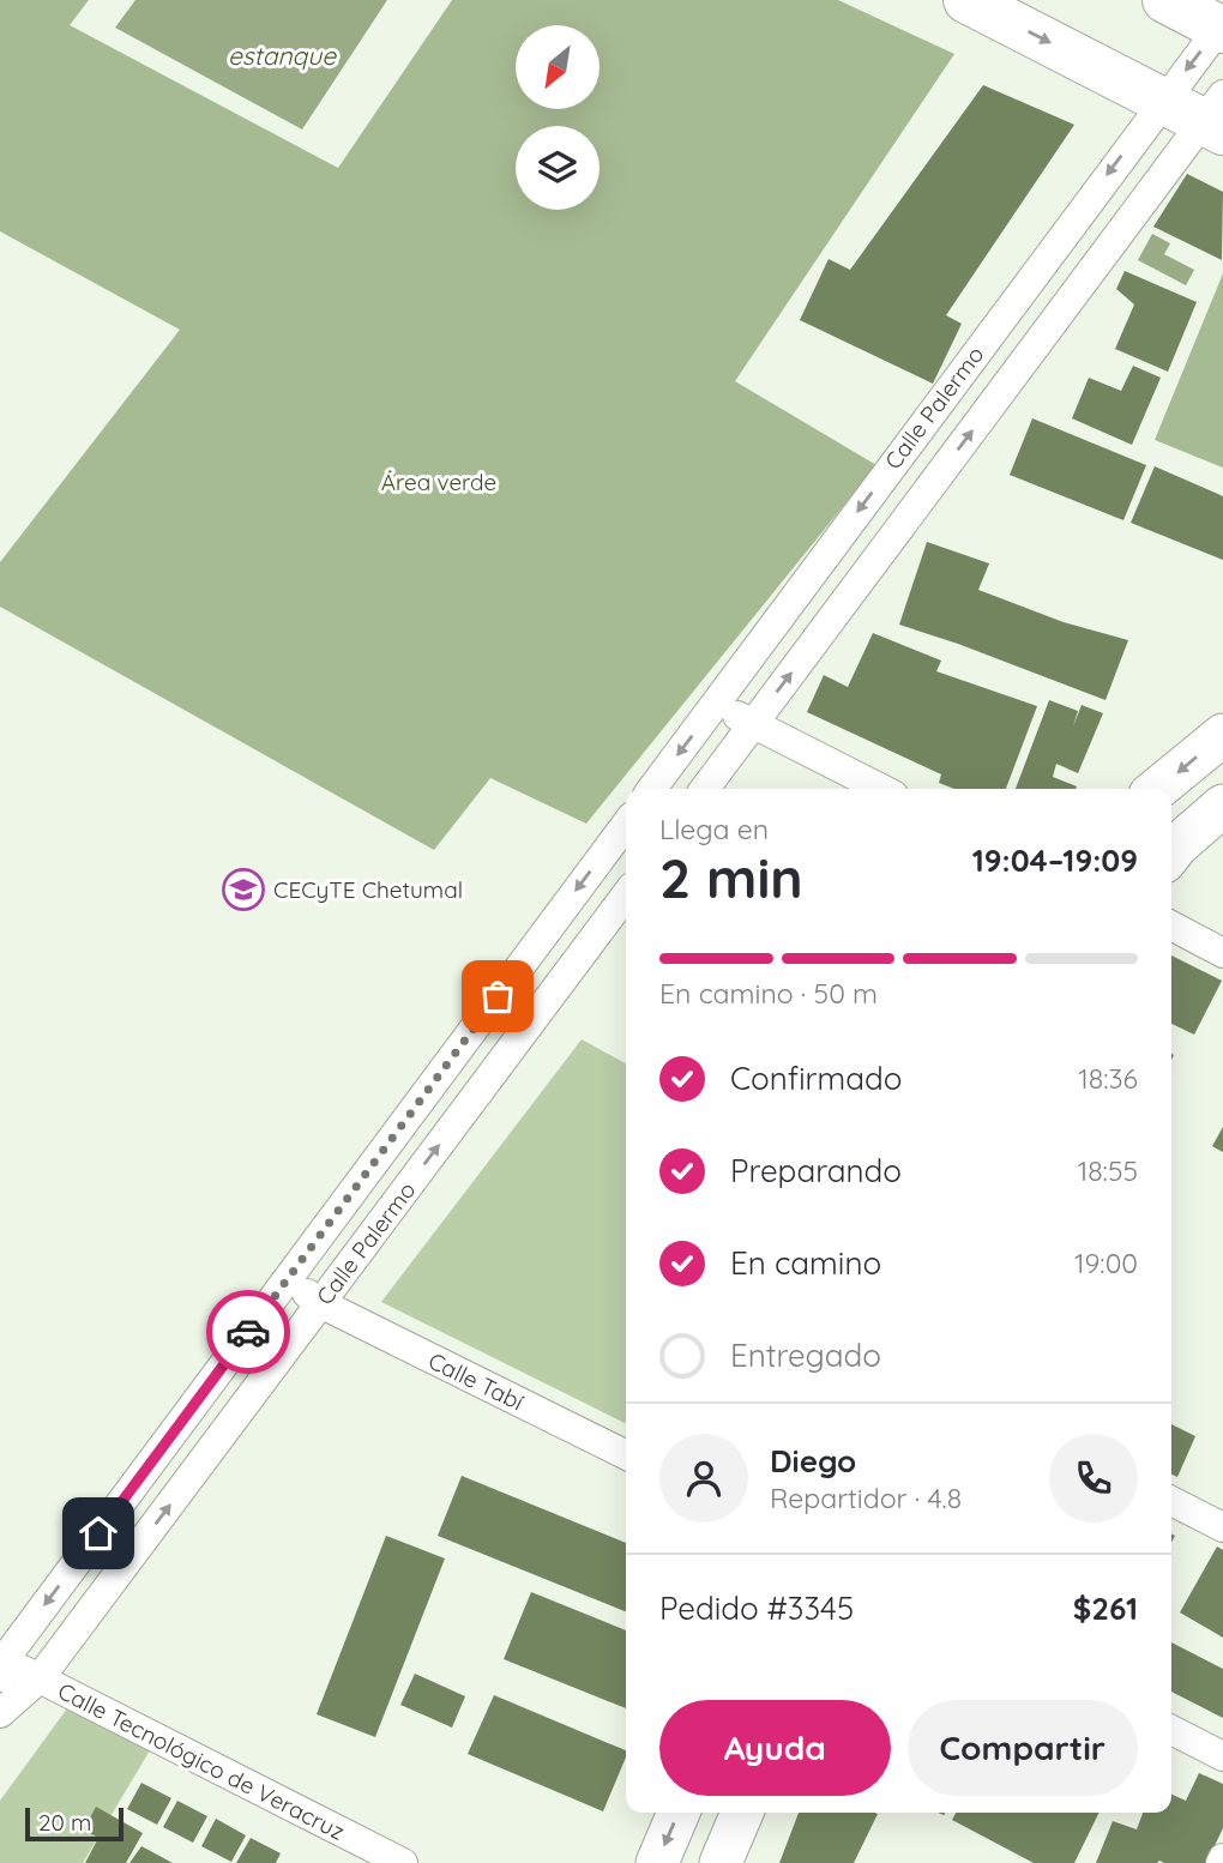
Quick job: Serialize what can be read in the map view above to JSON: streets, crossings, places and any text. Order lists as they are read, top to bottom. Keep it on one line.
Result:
{"streets":{"street":["Calle Palermo","Calle Tabí","Calle Tecnológico de Veracruz"]},"crossings":[["Calle Palermo","Calle Tabí"],["Calle Palermo","Calle Tecnológico de Veracruz"]],"water":["estanque"],"parks":["Área verde"],"places":{"school or university":["CECyTE Chetumal"]},"scale_bar":"20 m","north":"bottom left","page":{"heading":["2 min","Llega en","19:04–19:09"],"panel":["Diego","Repartidor · 4.8","Pedido #3345","$261"],"bar":"En camino · 50 m","list":[["Confirmado","18:36"],["Preparando","18:55"],["En camino","19:00"],"Entregado"],"buttons":["Ayuda","Compartir"],"scale":"20 m"}}
